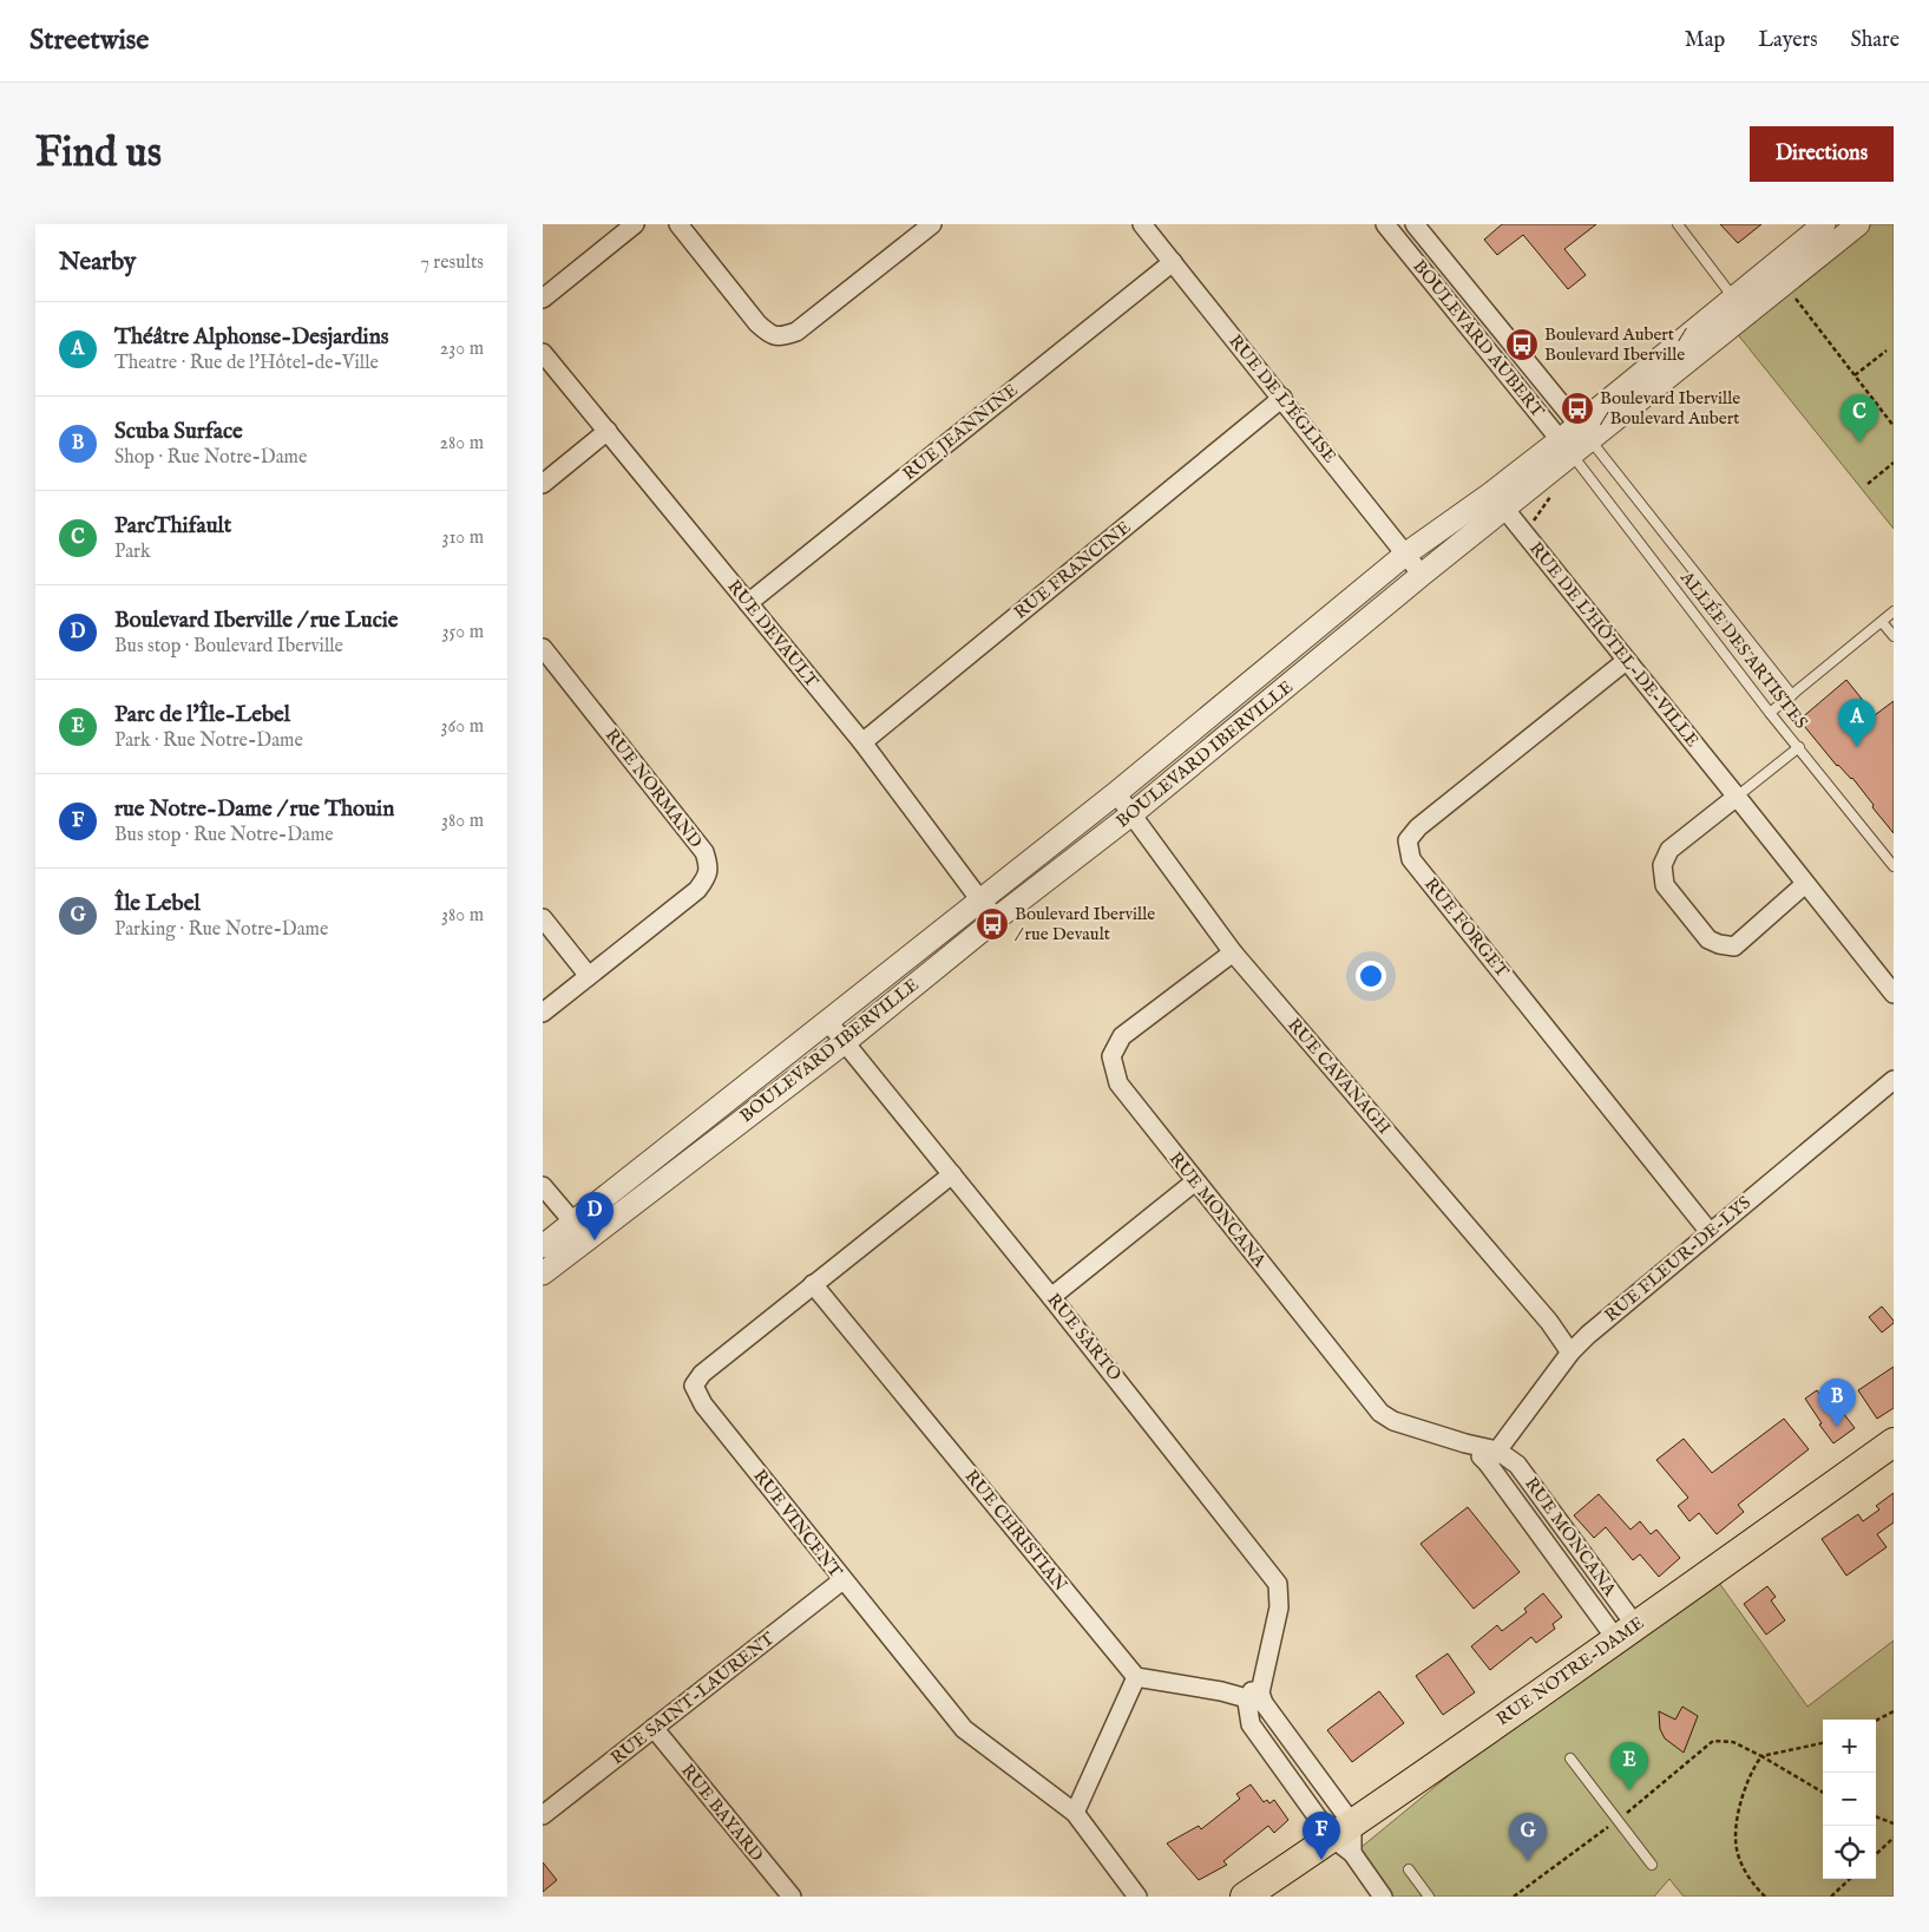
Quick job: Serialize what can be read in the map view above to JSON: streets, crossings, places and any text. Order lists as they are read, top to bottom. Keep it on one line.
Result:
{"streets":{"main road":["RUE NOTRE-DAME"],"street":["BOULEVARD AUBERT","RUE DE L'ÉGLISE","RUE JEANNINE","RUE FRANCINE","RUE DEVAULT","RUE DE L'HÔTEL-DE-VILLE","BOULEVARD IBERVILLE","RUE NORMAND","RUE FORGET","RUE CAVANAGH","RUE MONCANA","RUE FLEUR-DE-LYS","RUE SARTO","RUE VINCENT","RUE CHRISTIAN","RUE SAINT-LAURENT","RUE BAYARD"],"lane":["ALLÉE DES ARTISTES"]},"crossings":[["BOULEVARD AUBERT","ALLÉE DES ARTISTES"],["BOULEVARD AUBERT","BOULEVARD IBERVILLE"],["RUE DE L'ÉGLISE","RUE JEANNINE"],["RUE DE L'ÉGLISE","RUE FRANCINE"],["RUE DE L'ÉGLISE","BOULEVARD IBERVILLE"],["RUE JEANNINE","RUE DEVAULT"],["RUE FRANCINE","RUE DEVAULT"],["RUE DEVAULT","BOULEVARD IBERVILLE"],["RUE DE L'HÔTEL-DE-VILLE","BOULEVARD IBERVILLE"],["RUE DE L'HÔTEL-DE-VILLE","RUE FORGET"],["ALLÉE DES ARTISTES","BOULEVARD IBERVILLE"],["BOULEVARD IBERVILLE","RUE CAVANAGH"],["BOULEVARD IBERVILLE","RUE SARTO"],["RUE FORGET","RUE FLEUR-DE-LYS"],["RUE CAVANAGH","RUE MONCANA"],["RUE CAVANAGH","RUE FLEUR-DE-LYS"],["RUE MONCANA","RUE FLEUR-DE-LYS"],["RUE MONCANA","RUE NOTRE-DAME"],["RUE SARTO","RUE VINCENT"],["RUE VINCENT","RUE CHRISTIAN"],["RUE VINCENT","RUE SAINT-LAURENT"],["RUE SAINT-LAURENT","RUE BAYARD"]],"places":{"bus stop":["Boulevard Aubert / Boulevard Iberville","Boulevard Iberville / Boulevard Aubert","Boulevard Iberville / rue Devault"]},"page":{"header":"Streetwise","nav":["Map","Layers","Share"],"buttons":"Directions","title":"Find us","heading":["Nearby","7 results"],"list":[{"mark":"A","name":"Théâtre Alphonse-Desjardins","note":"Theatre · Rue de l'Hôtel-de-Ville","value":"230 m"},{"mark":"B","name":"Scuba Surface","note":"Shop · Rue Notre-Dame","value":"280 m"},{"mark":"C","name":"ParcThifault","note":"Park","value":"310 m"},{"mark":"D","name":"Boulevard Iberville / rue Lucie","note":"Bus stop · Boulevard Iberville","value":"350 m"},{"mark":"E","name":"Parc de l'Île-Lebel","note":"Park · Rue Notre-Dame","value":"360 m"},{"mark":"F","name":"rue Notre-Dame / rue Thouin","note":"Bus stop · Rue Notre-Dame","value":"380 m"},{"mark":"G","name":"Île Lebel","note":"Parking · Rue Notre-Dame","value":"380 m"}],"pins":["C","A","D","B","E","F","G"],"map_buttons":["+","−"]}}
